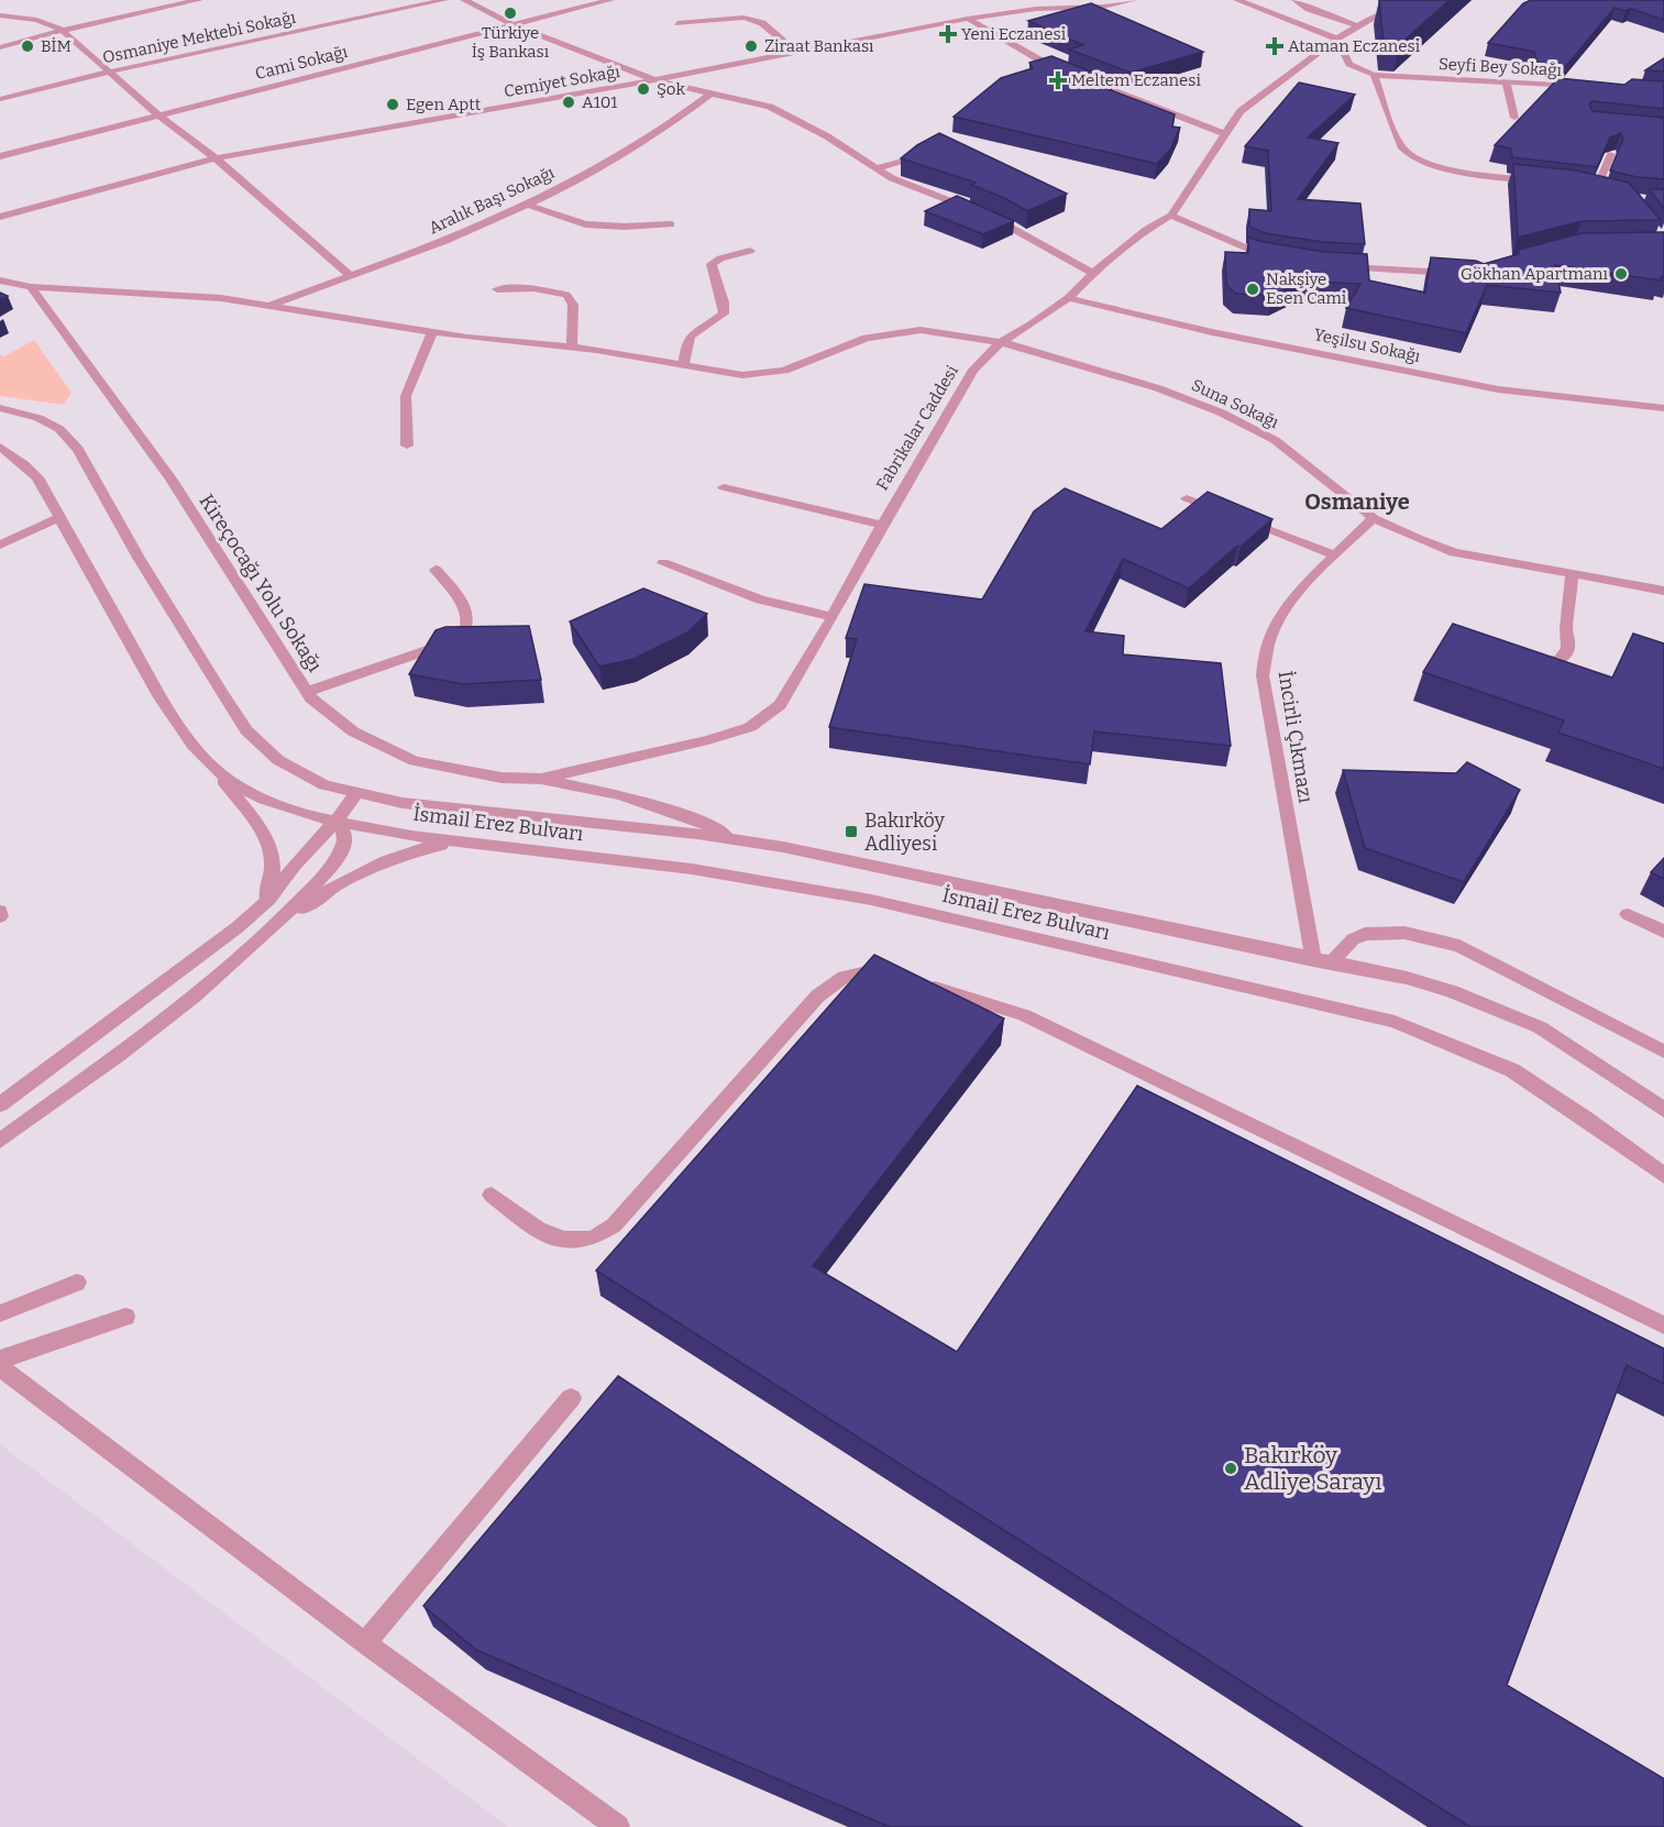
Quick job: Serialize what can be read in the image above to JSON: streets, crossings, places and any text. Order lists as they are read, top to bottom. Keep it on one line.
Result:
{"streets":{"street":["Osmaniye Mektebi Sokağı","Cami Sokağı","Seyfi Bey Sokağı","Cemiyet Sokağı","Aralık Başı Sokağı","Yeşilsu Sokağı","Suna Sokağı","Fabrikalar Caddesi","Kireçocağı Yolu Sokağı","İncirli Çıkmazı","İsmail Erez Bulvarı"]},"crossings":[["Aralık Başı Sokağı","Suna Sokağı"],["Yeşilsu Sokağı","Fabrikalar Caddesi"],["Suna Sokağı","Fabrikalar Caddesi"],["Suna Sokağı","Kireçocağı Yolu Sokağı"],["Suna Sokağı","İncirli Çıkmazı"],["Fabrikalar Caddesi","Kireçocağı Yolu Sokağı"],["İncirli Çıkmazı","İsmail Erez Bulvarı"]],"districts":["Osmaniye"],"places":{"other":["Türkiye İş Bankası","BİM","Ziraat Bankası","Şok","A101","Egen Aptt","Gökhan Apartmanı","Nakşiye Esen Cami","Bakırköy Adliye Sarayı"],"health":["Yeni Eczanesi","Ataman Eczanesi","Meltem Eczanesi"],"transit":["Bakırköy Adliyesi"]}}
